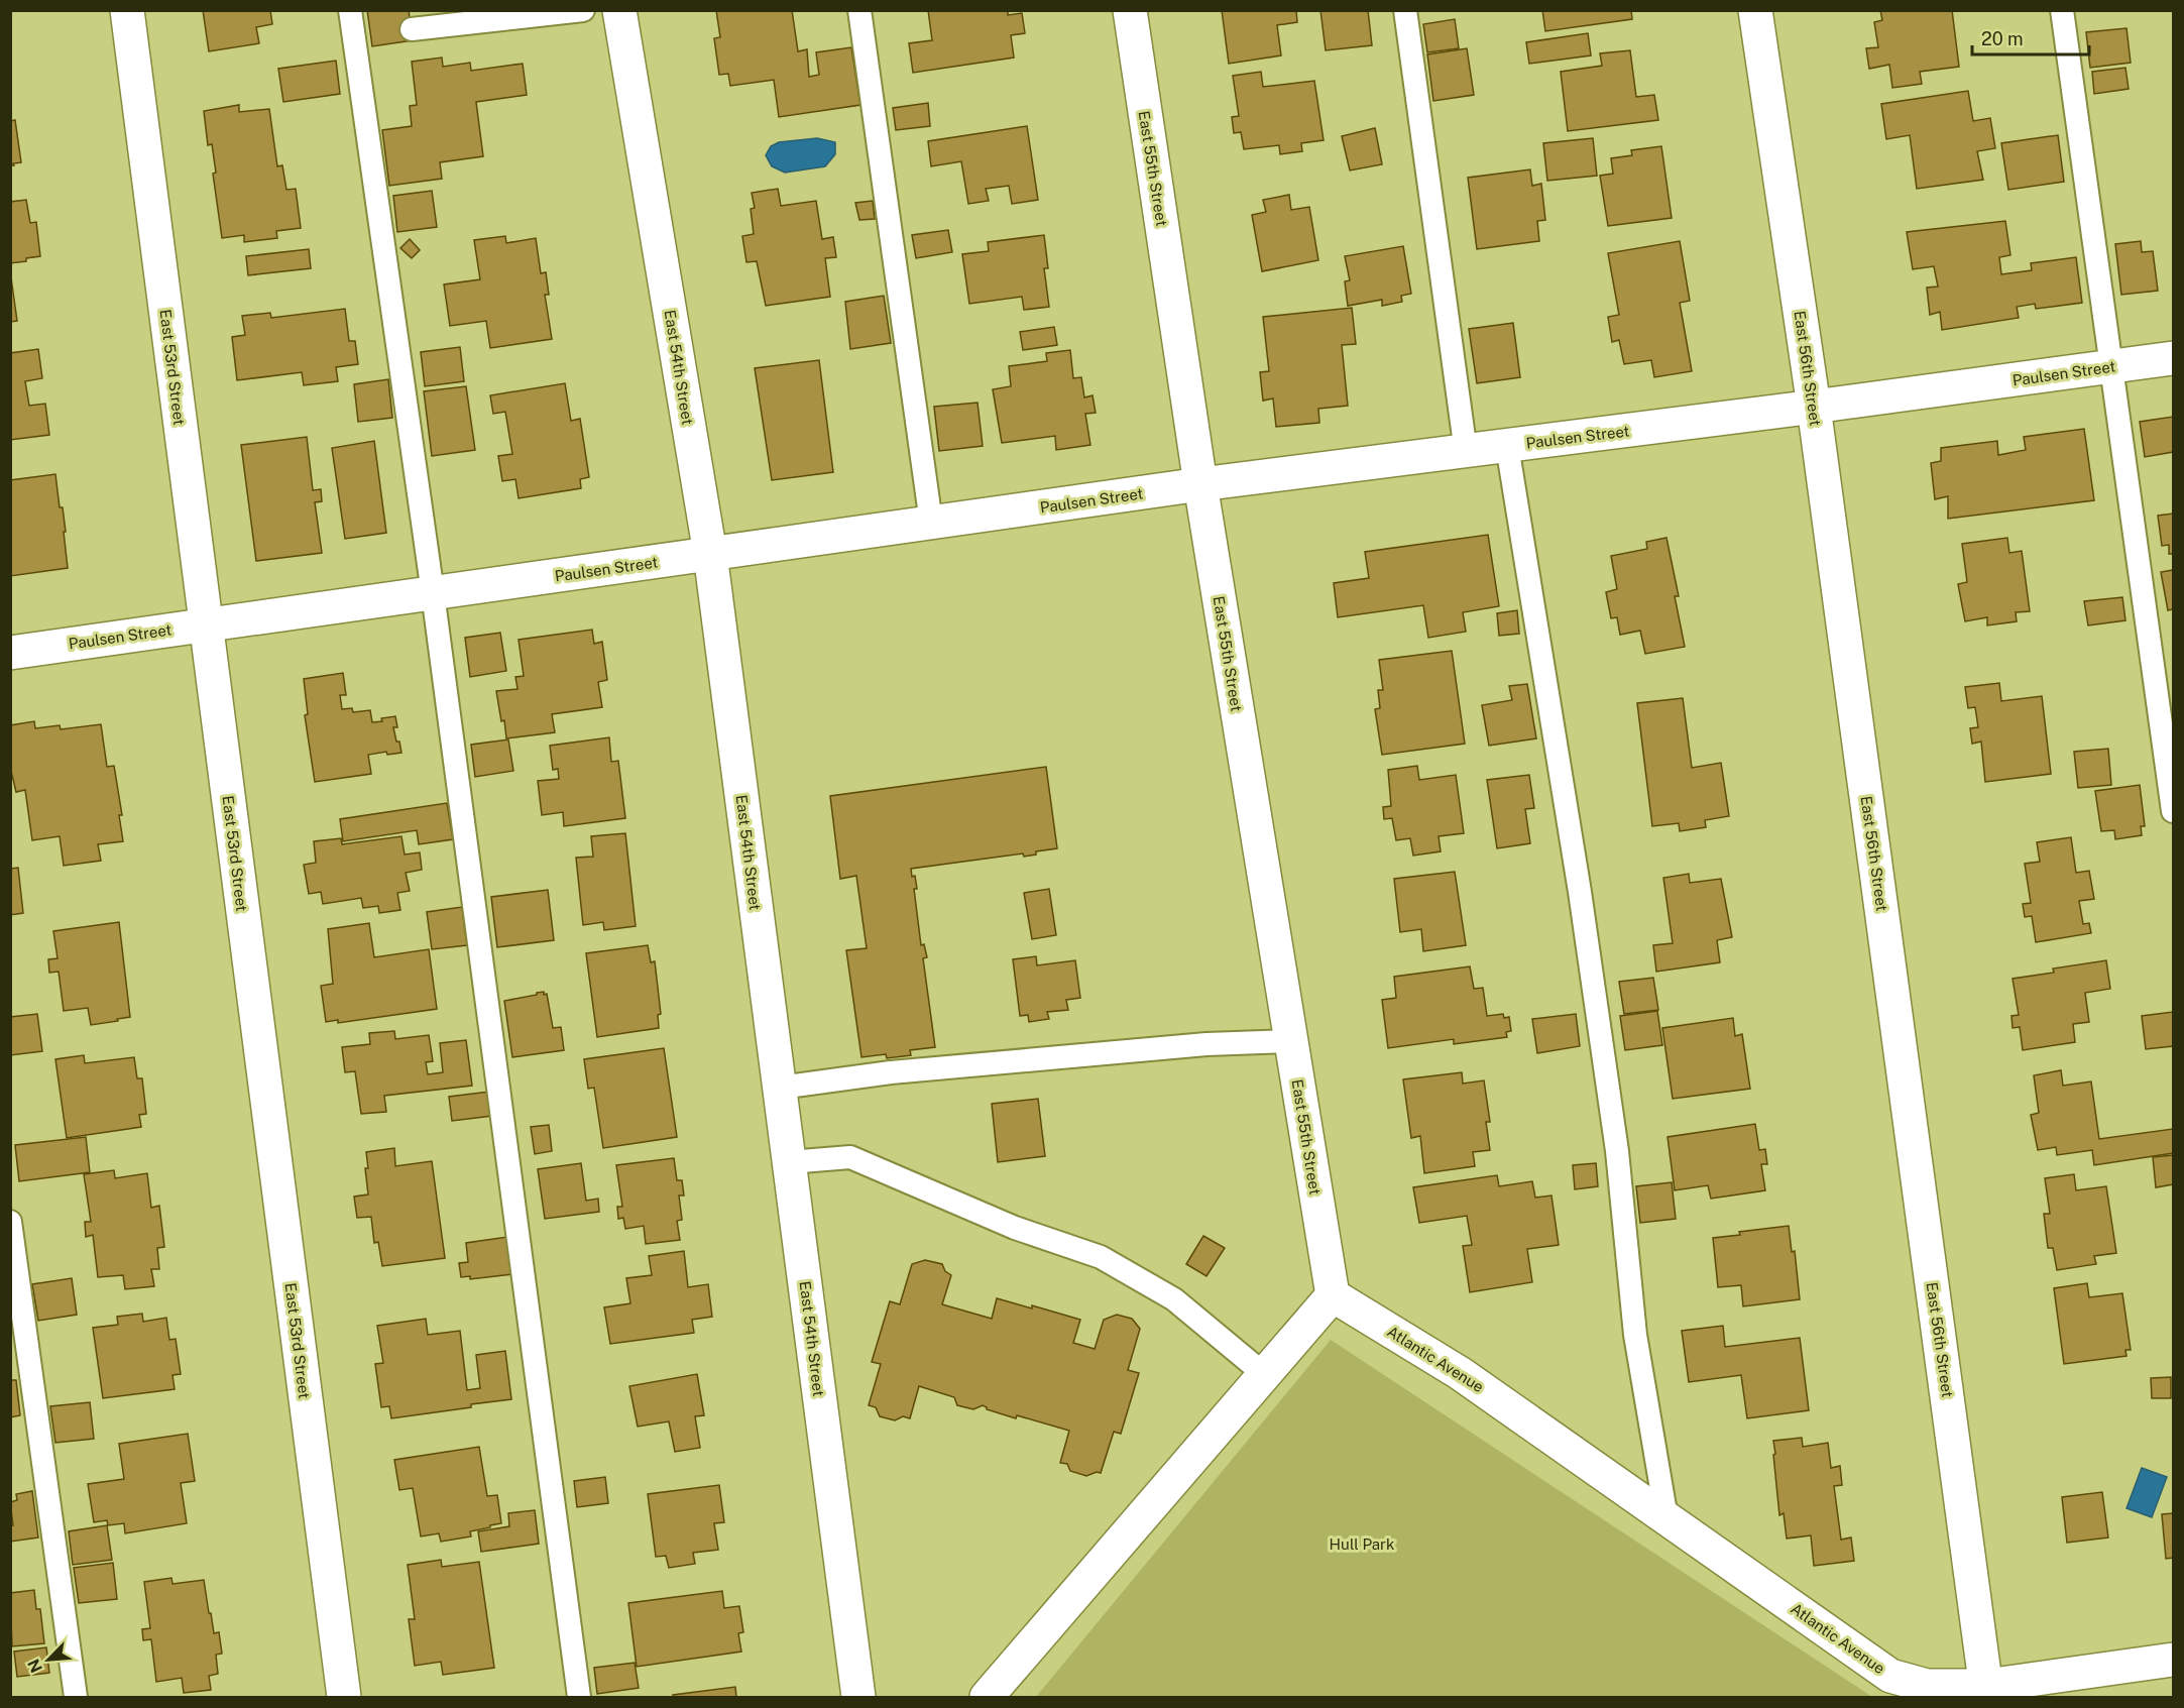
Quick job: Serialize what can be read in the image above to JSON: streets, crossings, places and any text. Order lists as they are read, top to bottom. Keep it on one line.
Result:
{"streets":{"street":["East 55th Street","East 53rd Street","East 54th Street","East 56th Street","Paulsen Street","Atlantic Avenue"]},"crossings":[["East 55th Street","Paulsen Street"],["East 55th Street","Atlantic Avenue"],["East 53rd Street","Paulsen Street"],["East 54th Street","Paulsen Street"],["East 56th Street","Paulsen Street"],["East 56th Street","Atlantic Avenue"]],"parks":["Hull Park"],"scale_bar":"20 m","north":"bottom left"}
